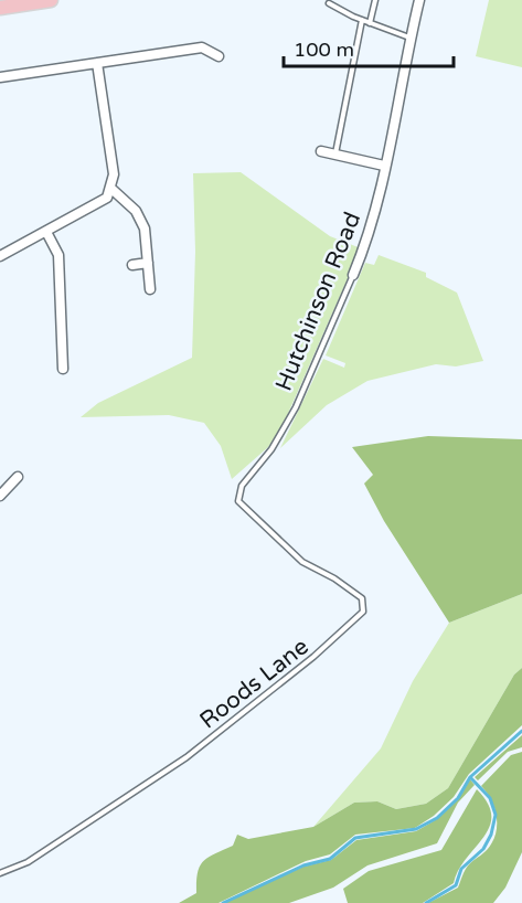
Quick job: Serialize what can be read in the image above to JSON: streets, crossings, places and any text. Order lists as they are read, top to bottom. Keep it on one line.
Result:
{"streets":{"street":["Hutchinson Road"],"lane":["Roods Lane"]},"crossings":[["Hutchinson Road","Roods Lane"]],"scale_bar":"100 m"}
